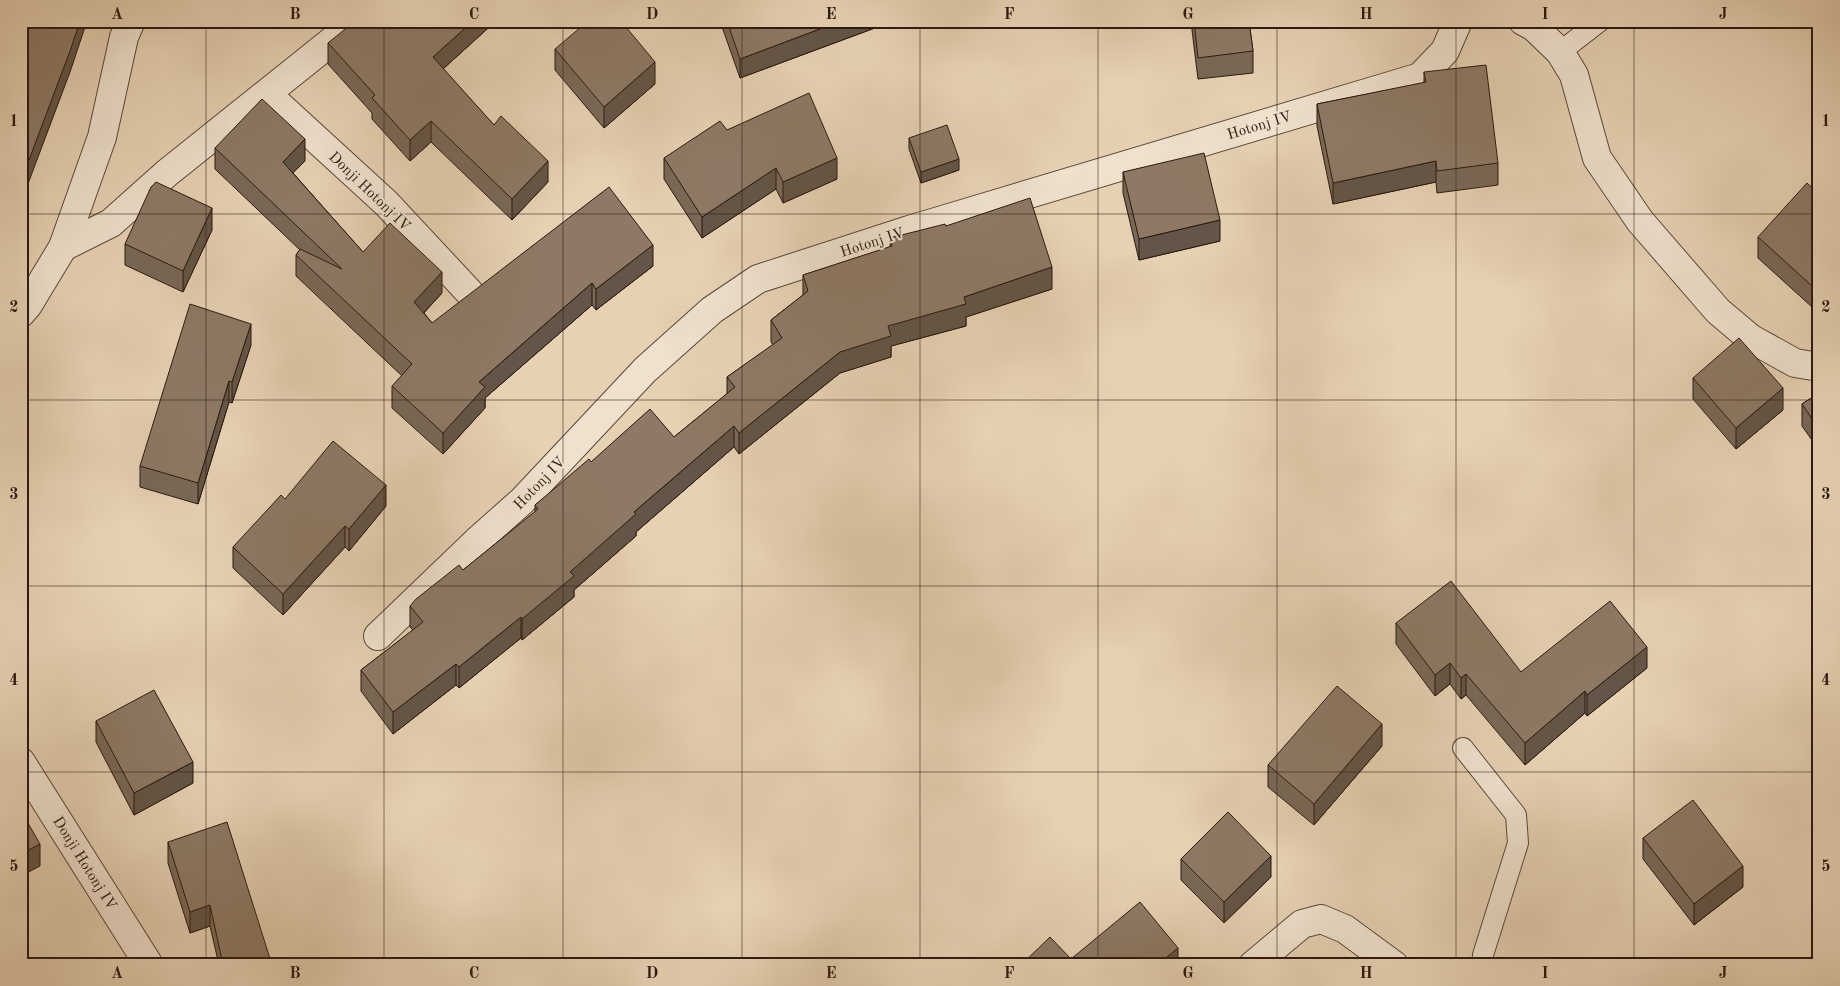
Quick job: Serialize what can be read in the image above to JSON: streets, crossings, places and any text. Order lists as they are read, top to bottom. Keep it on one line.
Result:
{"streets":{"street":["Hotonj IV","Donji Hotonj IV"]},"grid":{"columns":["A","B","C","D","E","F","G","H","I","J"],"rows":["1","2","3","4","5"]}}
